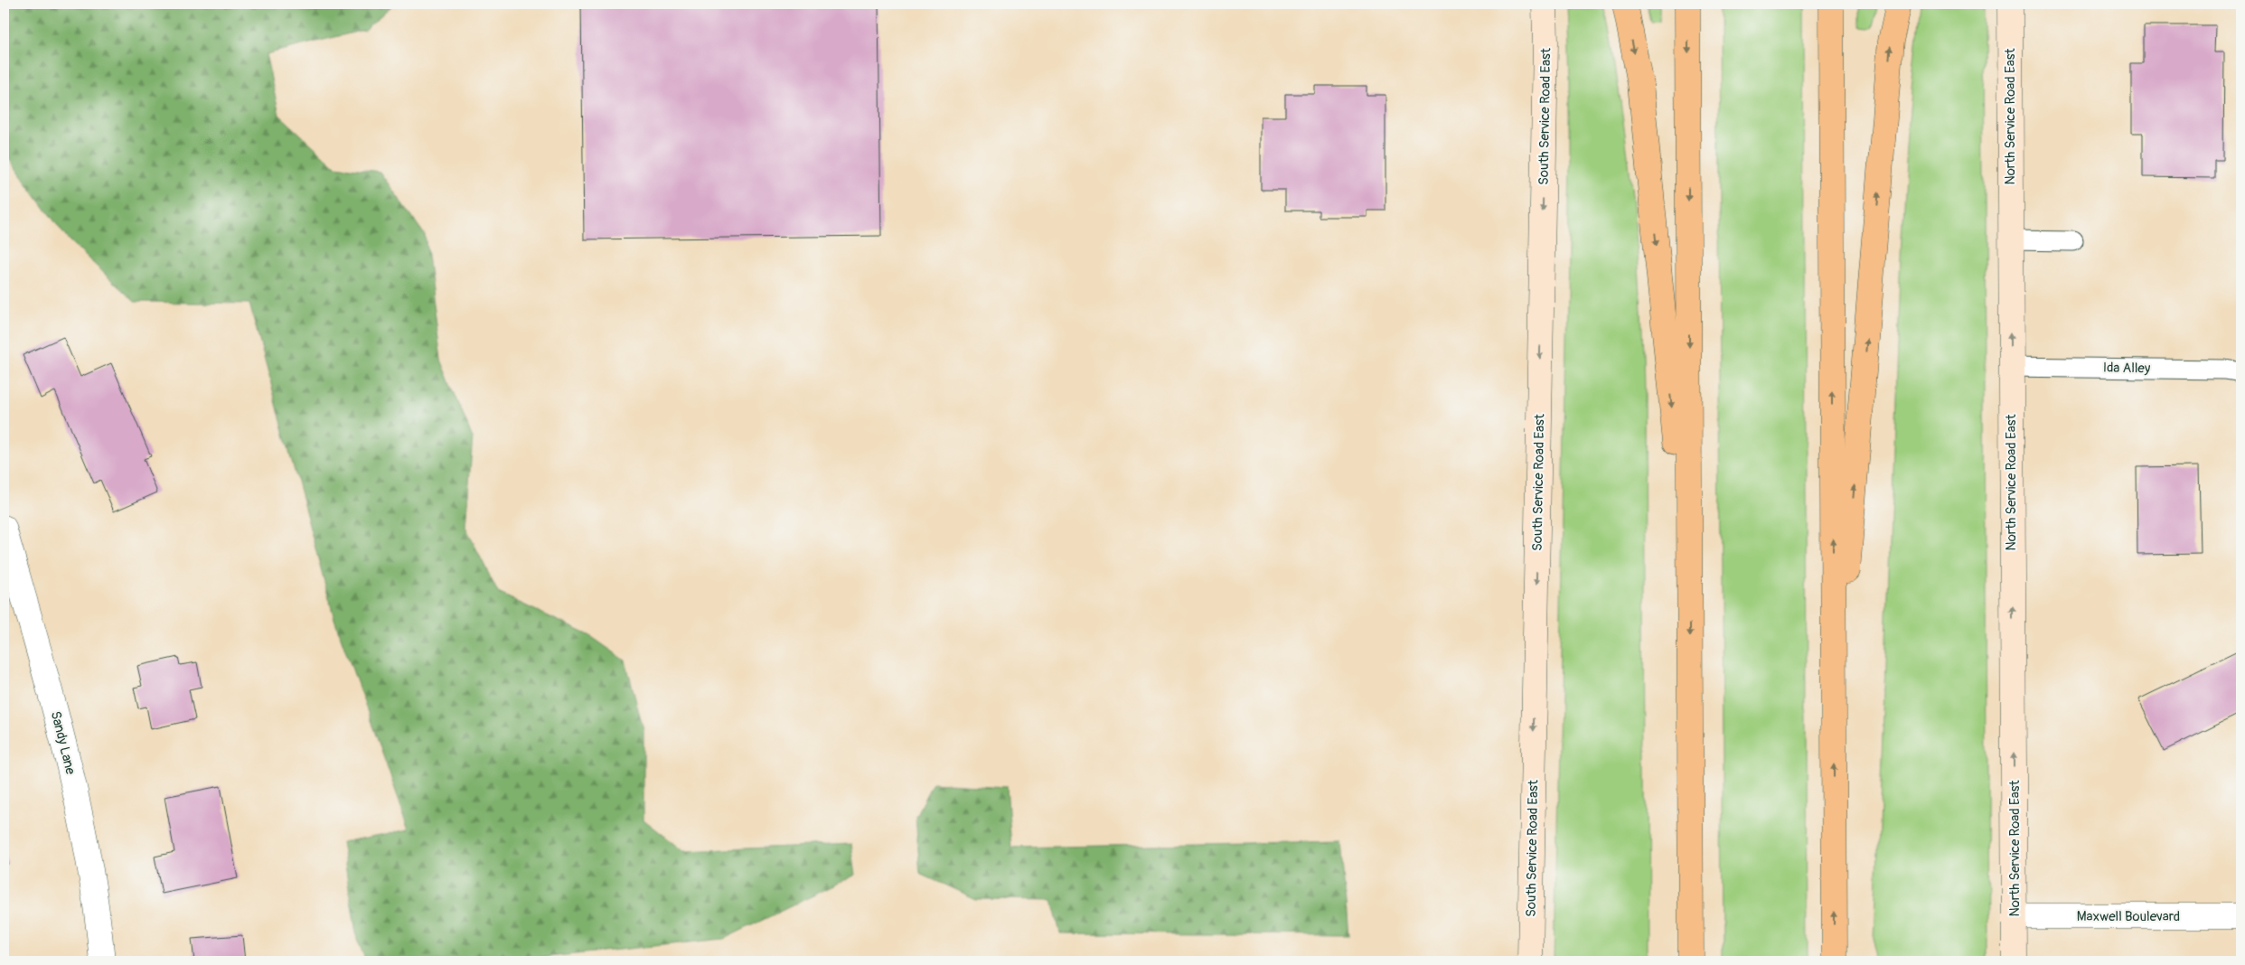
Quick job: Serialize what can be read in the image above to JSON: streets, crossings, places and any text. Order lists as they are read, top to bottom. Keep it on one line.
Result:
{"streets":{"main road":["South Service Road East","North Service Road East"],"street":["Sandy Lane","Maxwell Boulevard"],"lane":["Ida Alley"]},"crossings":[["North Service Road East","Ida Alley"],["North Service Road East","Maxwell Boulevard"]],"one_way":["South Service Road East","North Service Road East"]}
